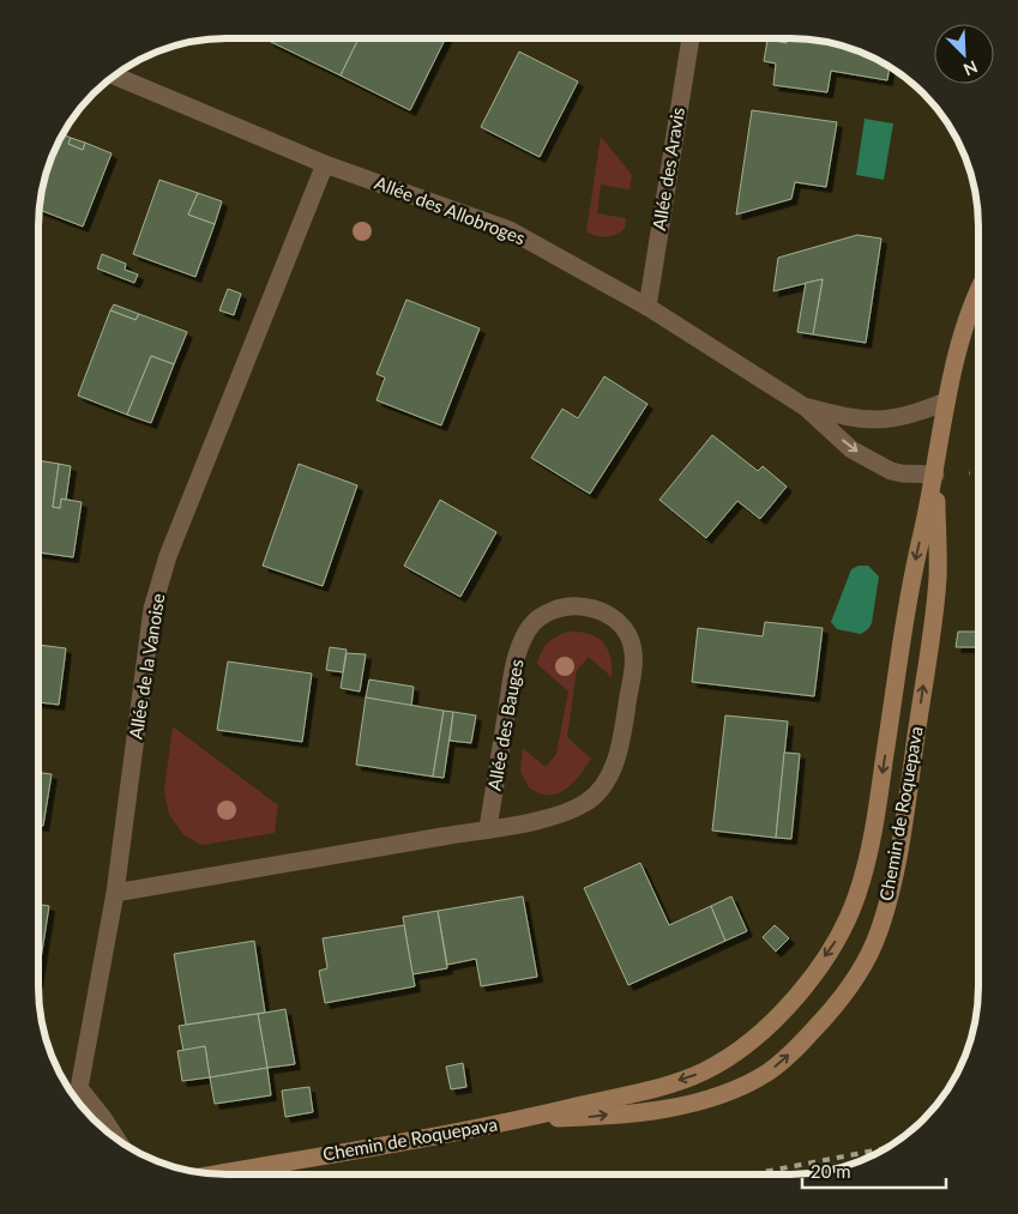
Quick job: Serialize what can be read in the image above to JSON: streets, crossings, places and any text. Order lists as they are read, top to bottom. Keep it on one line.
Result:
{"streets":{"street":["Allée des Aravis","Allée des Allobroges","Allée de la Vanoise","Allée des Bauges","Chemin de Roquepava"]},"crossings":[["Allée des Aravis","Allée des Allobroges"],["Allée des Allobroges","Allée de la Vanoise"],["Allée des Allobroges","Chemin de Roquepava"],["Allée de la Vanoise","Allée des Bauges"]],"scale_bar":"20 m","north":"bottom right"}
